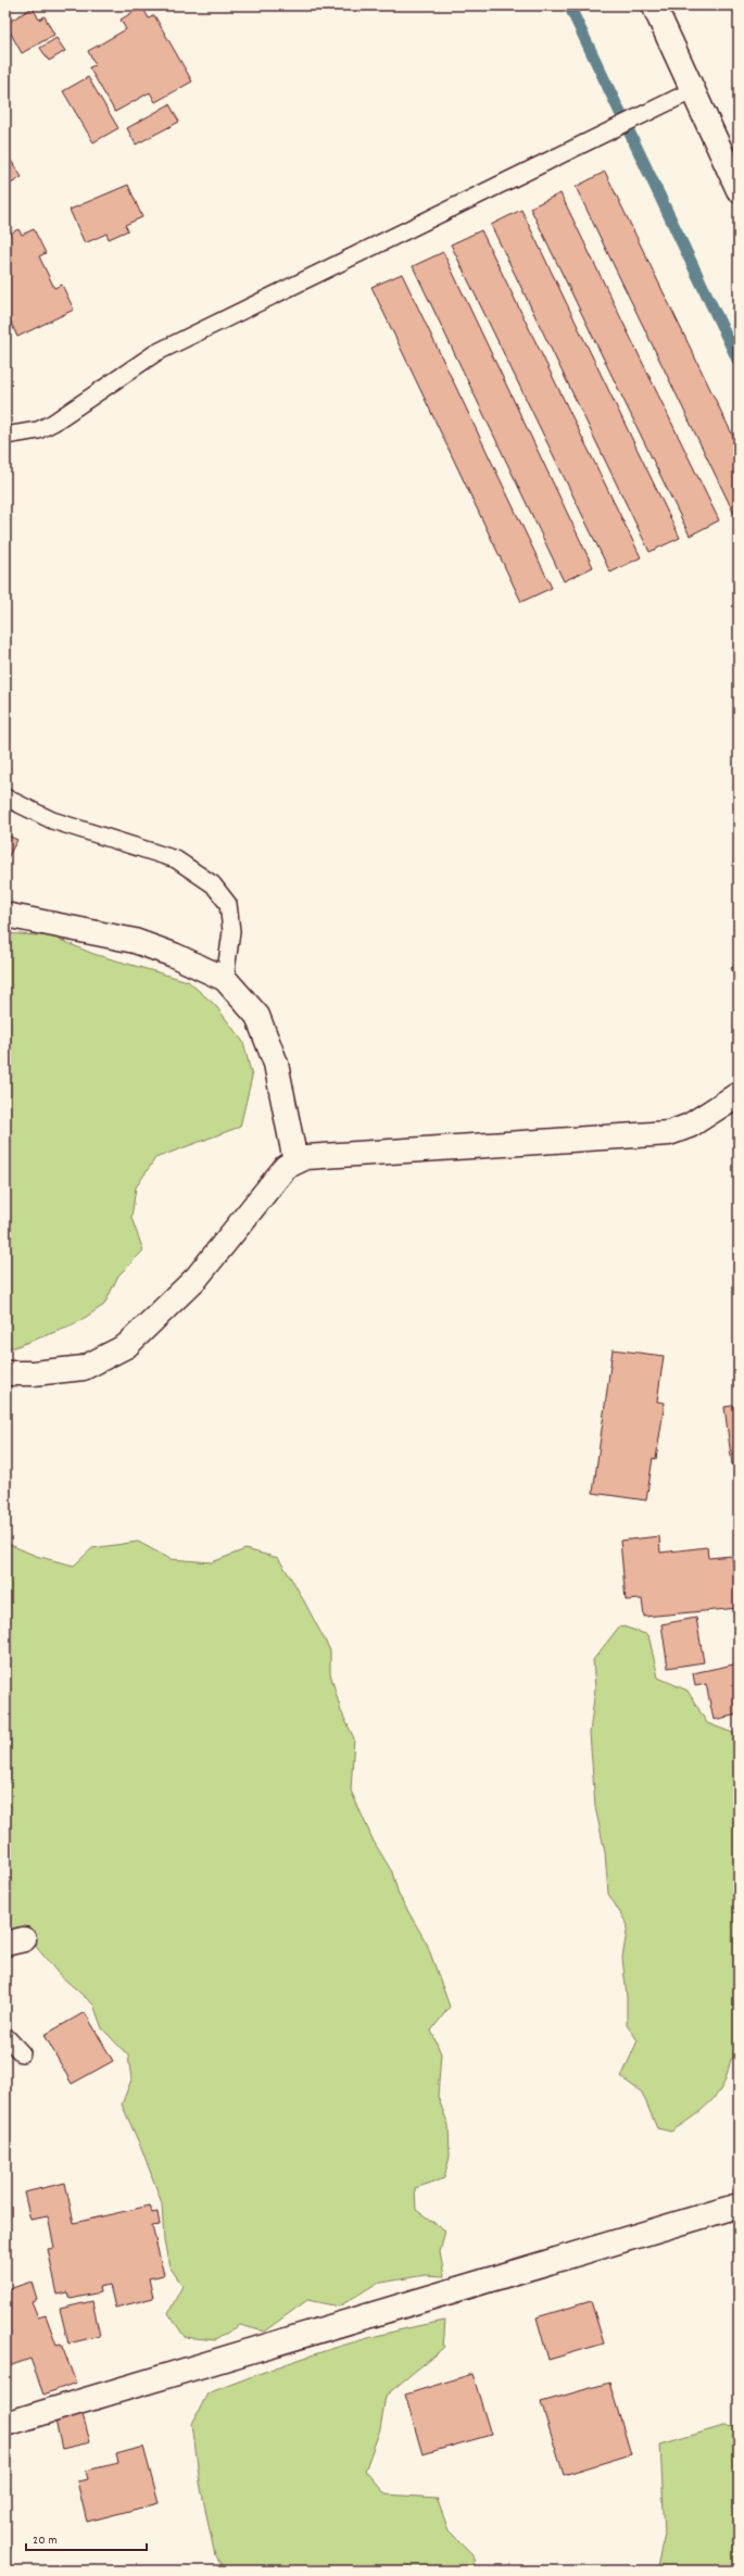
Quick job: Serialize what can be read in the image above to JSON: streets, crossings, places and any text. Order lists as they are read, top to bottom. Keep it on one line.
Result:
{"scale_bar":"20 m"}
